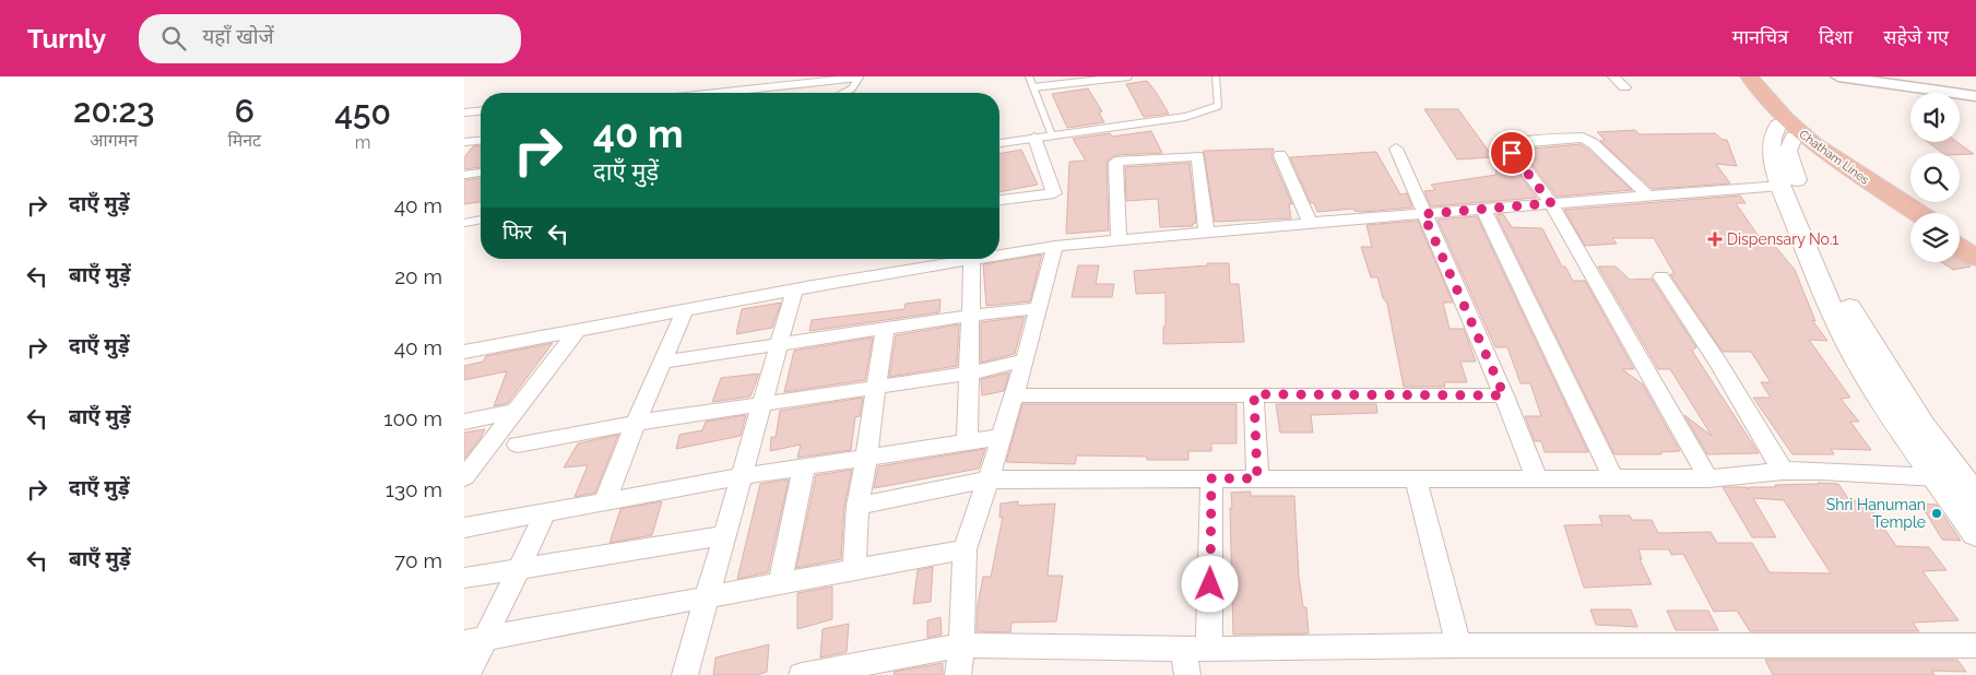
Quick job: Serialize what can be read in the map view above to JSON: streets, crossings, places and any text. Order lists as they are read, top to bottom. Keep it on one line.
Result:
{"streets":{"highway":["Chatham Lines"]},"places":{"health":["Dispensary No.1"],"other":["Shri Hanuman Temple"]},"page":{"header":"Turnly","search":"यहाँ खोजें","nav":["मानचित्र","दिशा","सहेजे गए"],"eta":["20:23","आगमन","6","मिनट","450","m"],"turn":["40 m","दाएँ मुड़ें"],"list":[{"name":"दाएँ मुड़ें","value":"40 m"},{"name":"बाएँ मुड़ें","value":"20 m"},{"name":"दाएँ मुड़ें","value":"40 m"},{"name":"बाएँ मुड़ें","value":"100 m"},{"name":"दाएँ मुड़ें","value":"130 m"},{"name":"बाएँ मुड़ें","value":"70 m"}],"then":"फिर"}}
